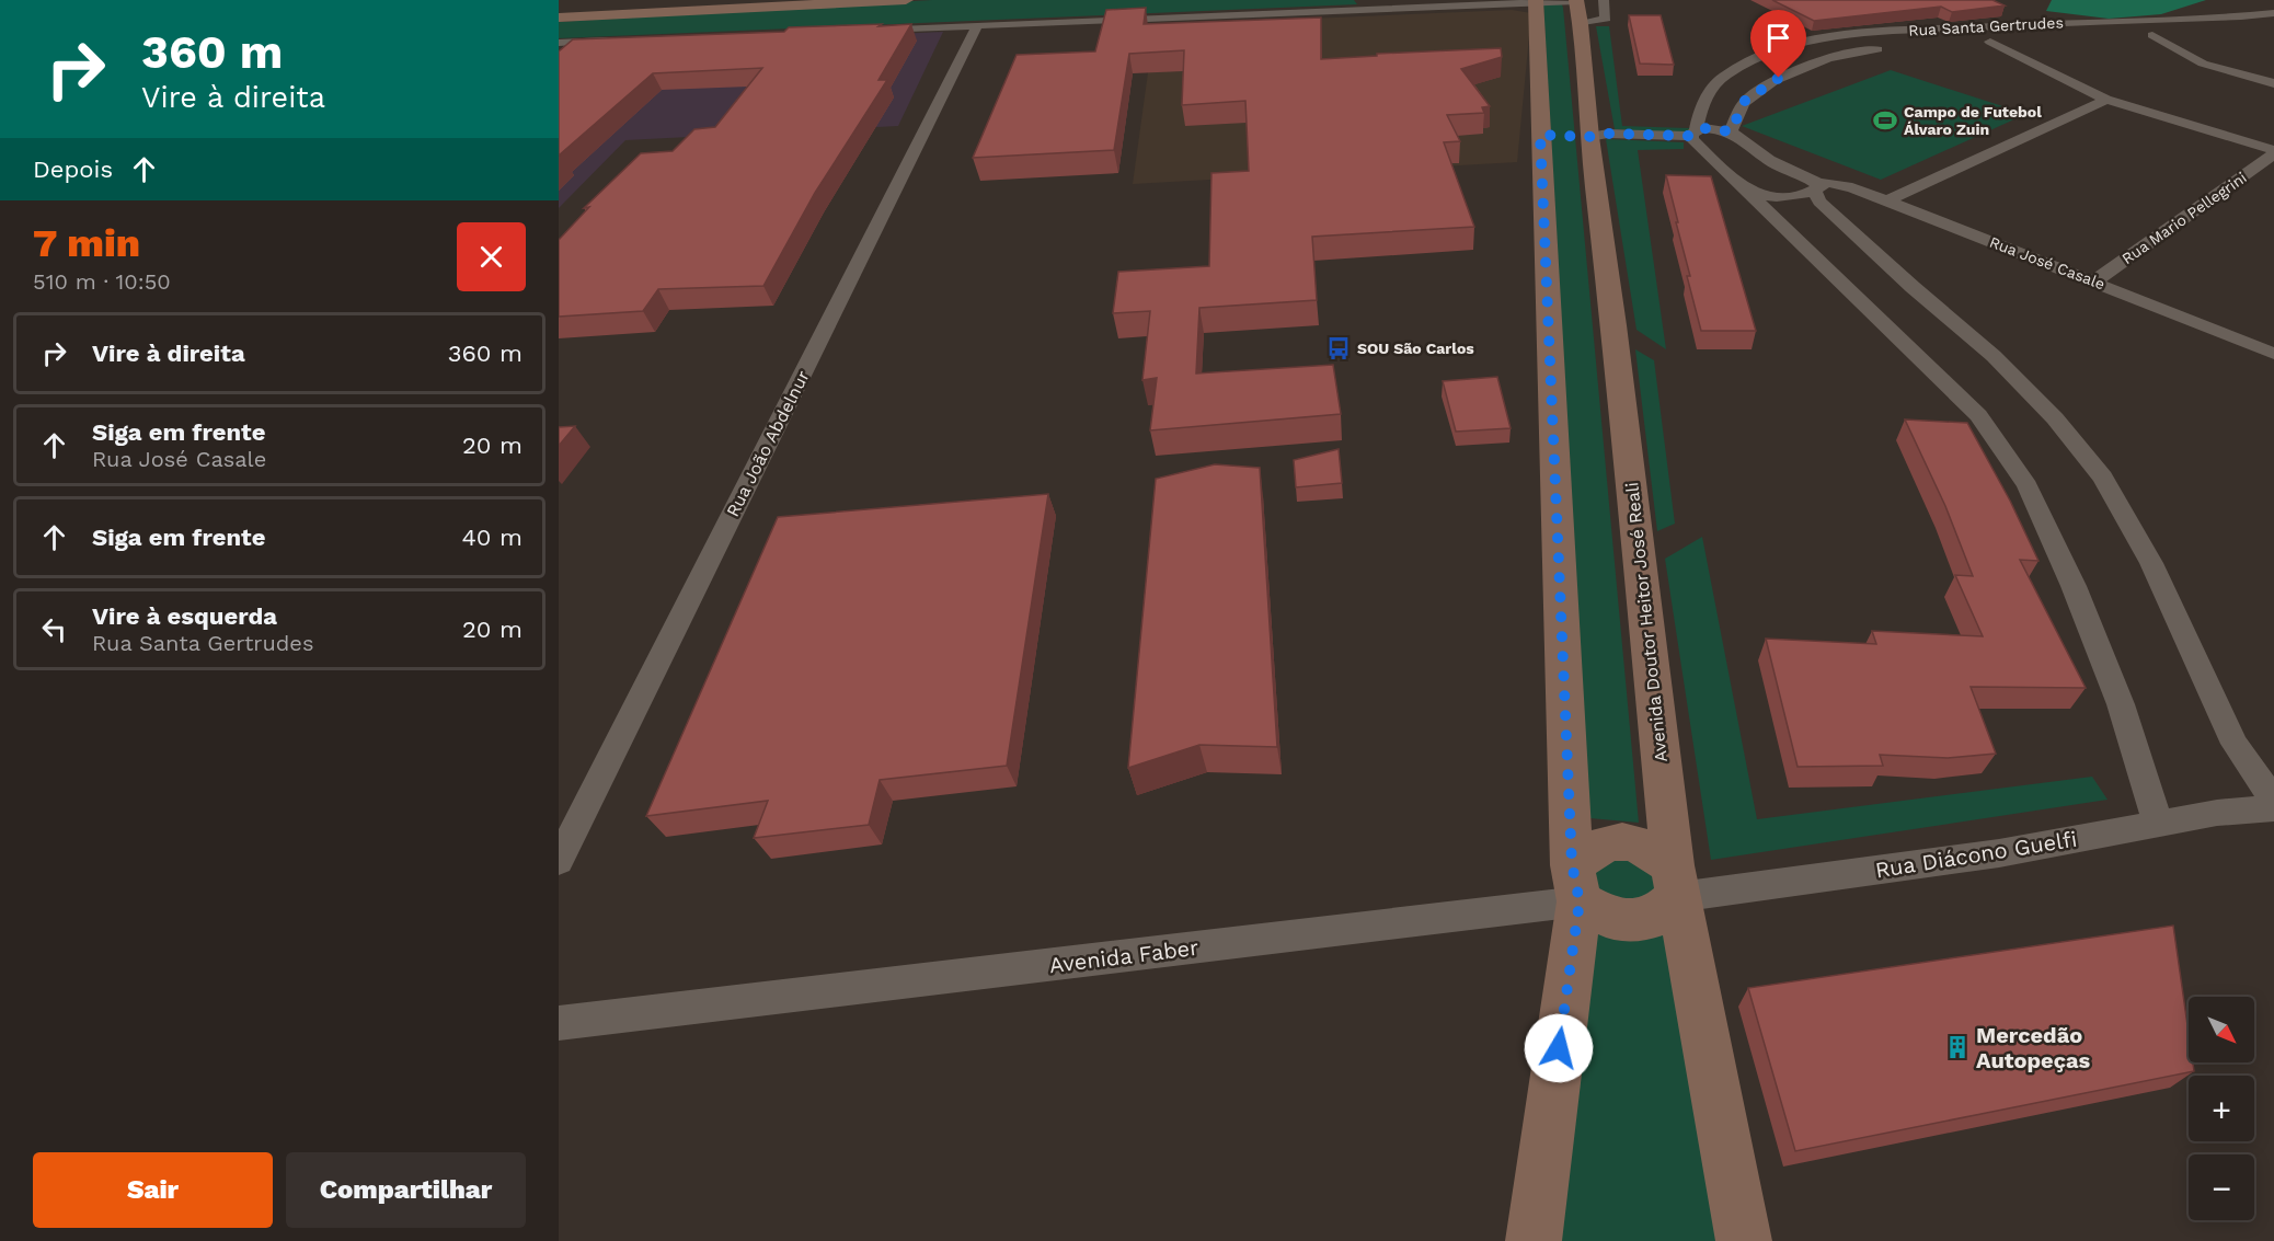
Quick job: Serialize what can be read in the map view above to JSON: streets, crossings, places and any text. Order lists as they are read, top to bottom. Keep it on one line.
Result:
{"streets":{"main road":["Avenida Doutor Heitor José Reali"],"street":["Rua Santa Gertrudes","Rua Mario Pellegrini","Rua José Casale","Rua João Abdelnur","Rua Diácono Guelfi","Avenida Faber"]},"crossings":[["Rua Mario Pellegrini","Rua José Casale"],["Avenida Doutor Heitor José Reali","Rua Diácono Guelfi"],["Avenida Doutor Heitor José Reali","Avenida Faber"],["Rua Diácono Guelfi","Avenida Faber"]],"places":{"sports":["Campo de Futebol Álvaro Zuin"],"bus stop":["SOU São Carlos"],"building":["Mercedão Autopeças"]},"north":"bottom right","page":{"turn":["360 m","Vire à direita"],"then":"Depois","heading":["7 min","510 m · 10:50"],"list":[{"name":"Vire à direita","value":"360 m"},{"name":"Siga em frente","note":"Rua José Casale","value":"20 m"},{"name":"Siga em frente","value":"40 m"},{"name":"Vire à esquerda","note":"Rua Santa Gertrudes","value":"20 m"}],"map_buttons":["+","−"],"buttons":["Sair","Compartilhar"]}}
